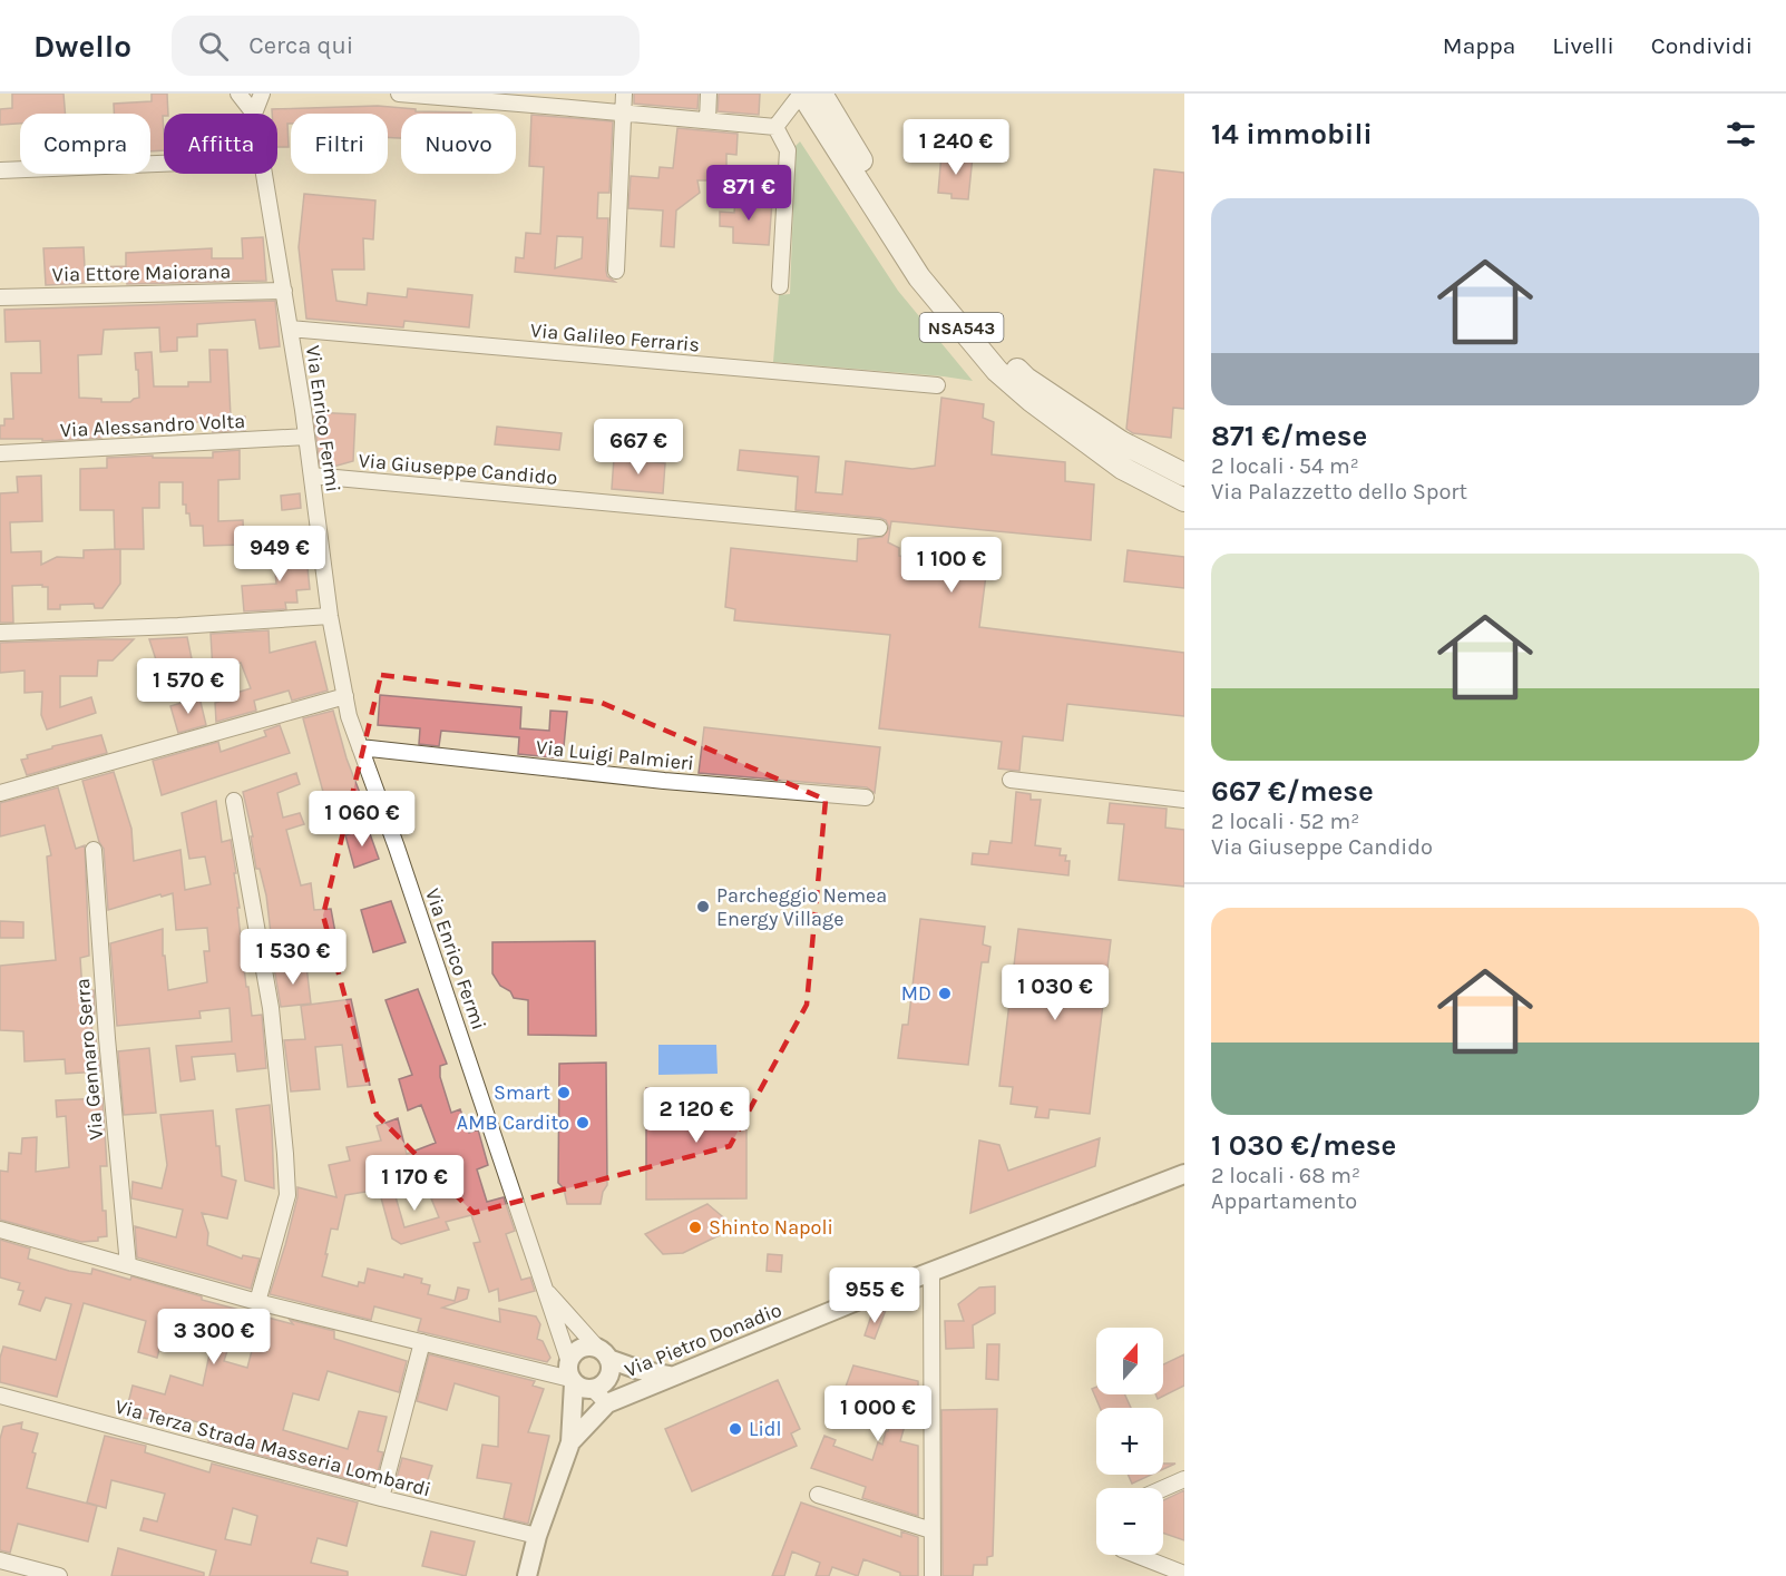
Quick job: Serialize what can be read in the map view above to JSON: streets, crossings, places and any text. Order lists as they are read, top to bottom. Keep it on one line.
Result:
{"streets":{"highway":["NSA543"],"main road":["Via Pietro Donadio"],"street":["Via Ettore Maiorana","Via Galileo Ferraris","Via Enrico Fermi","Via Alessandro Volta","Via Giuseppe Candido","Via Luigi Palmieri","Via Gennaro Serra","Via Terza Strada Masseria Lombardi"]},"crossings":[["Via Ettore Maiorana","Via Enrico Fermi"],["Via Galileo Ferraris","Via Enrico Fermi"],["Via Enrico Fermi","Via Alessandro Volta"],["Via Enrico Fermi","Via Giuseppe Candido"],["Via Enrico Fermi","Via Luigi Palmieri"],["Via Pietro Donadio","Via Terza Strada Masseria Lombardi"]],"places":["Parcheggio Nemea Energy Village","MD","Smart","AMB Cardito","Shinto Napoli","Lidl"],"north":"top","page":{"header":"Dwello","search":"Cerca qui","nav":["Mappa","Livelli","Condividi"],"heading":"14 immobili","chip":["Compra","Affitta","Filtri","Nuovo"],"price":["1 240 €","871 €","667 €","949 €","1 100 €","1 570 €","1 060 €","1 530 €","1 030 €","2 120 €","1 170 €","955 €","3 300 €","1 000 €"],"list":[{"name":"871 €/mese","note":"2 locali · 54 m² · Via Palazzetto dello Sport"},{"name":"667 €/mese","note":"2 locali · 52 m² · Via Giuseppe Candido"},{"name":"1 030 €/mese","note":"2 locali · 68 m² · Appartamento"}],"map_buttons":["+","−"]}}
